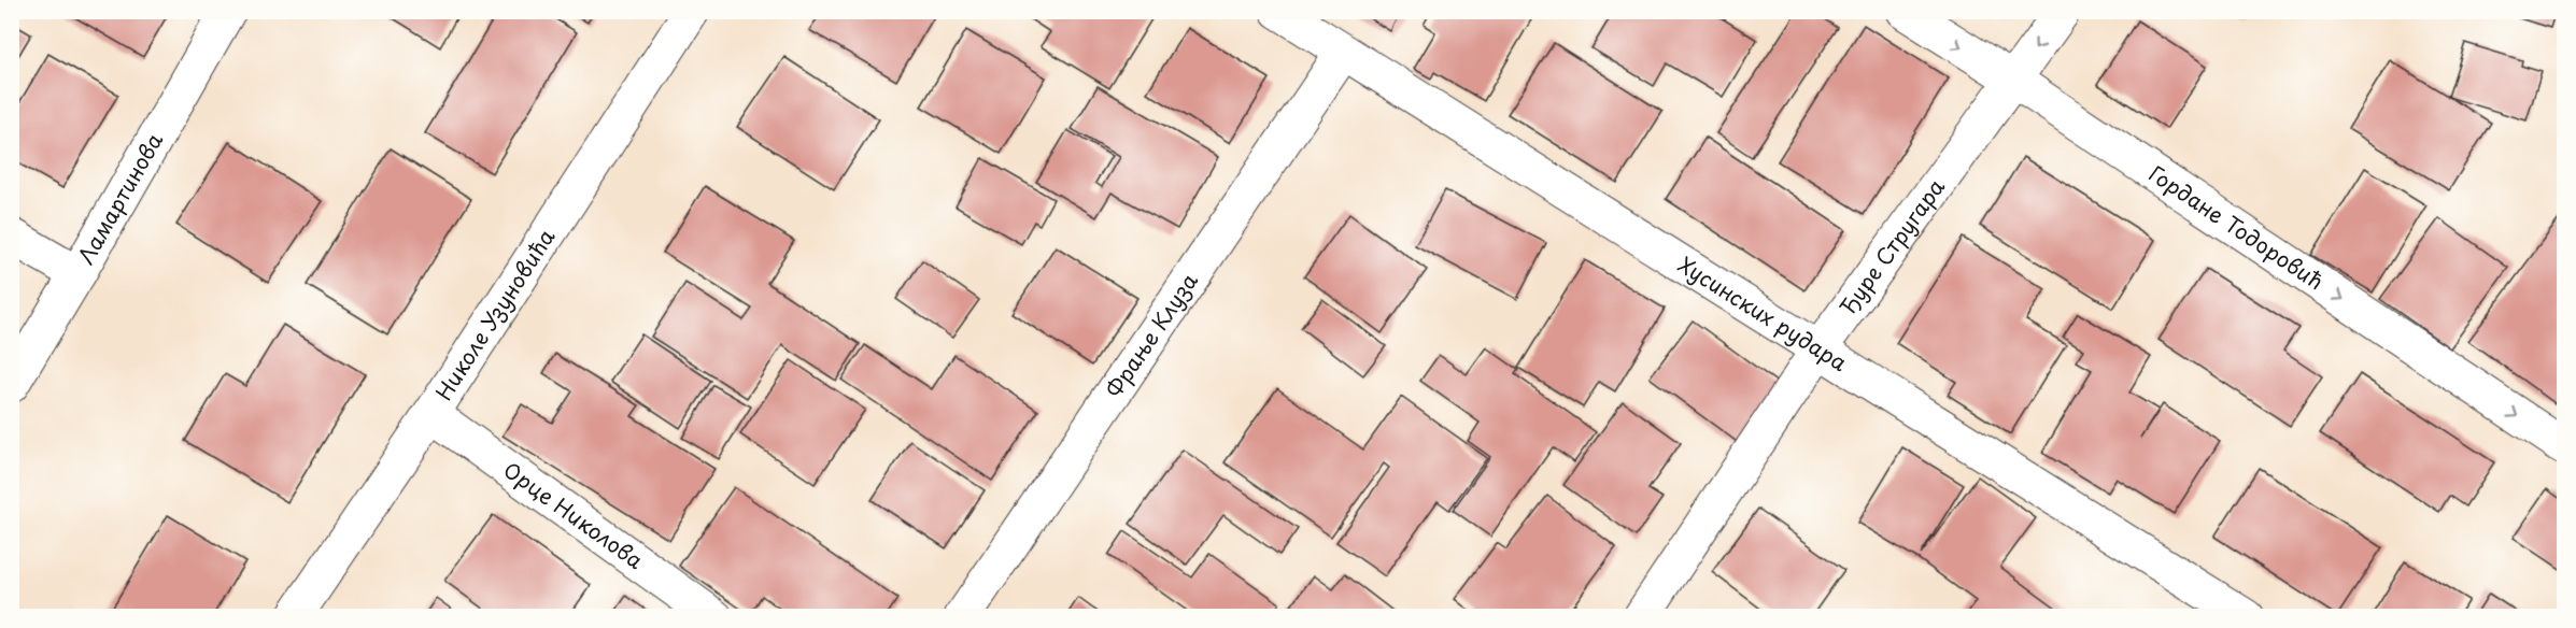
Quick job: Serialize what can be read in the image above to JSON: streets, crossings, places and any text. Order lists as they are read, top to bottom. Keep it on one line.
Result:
{"streets":{"street":["Ламартинова","Гордане Тодоровић","Ђуре Стругара","Хусинских рудара","Николе Узуновића","Фрање Клуза","Орце Николова"]},"crossings":[["Гордане Тодоровић","Ђуре Стругара"],["Ђуре Стругара","Хусинских рудара"],["Хусинских рудара","Фрање Клуза"],["Николе Узуновића","Орце Николова"]],"one_way":["Гордане Тодоровић"]}
